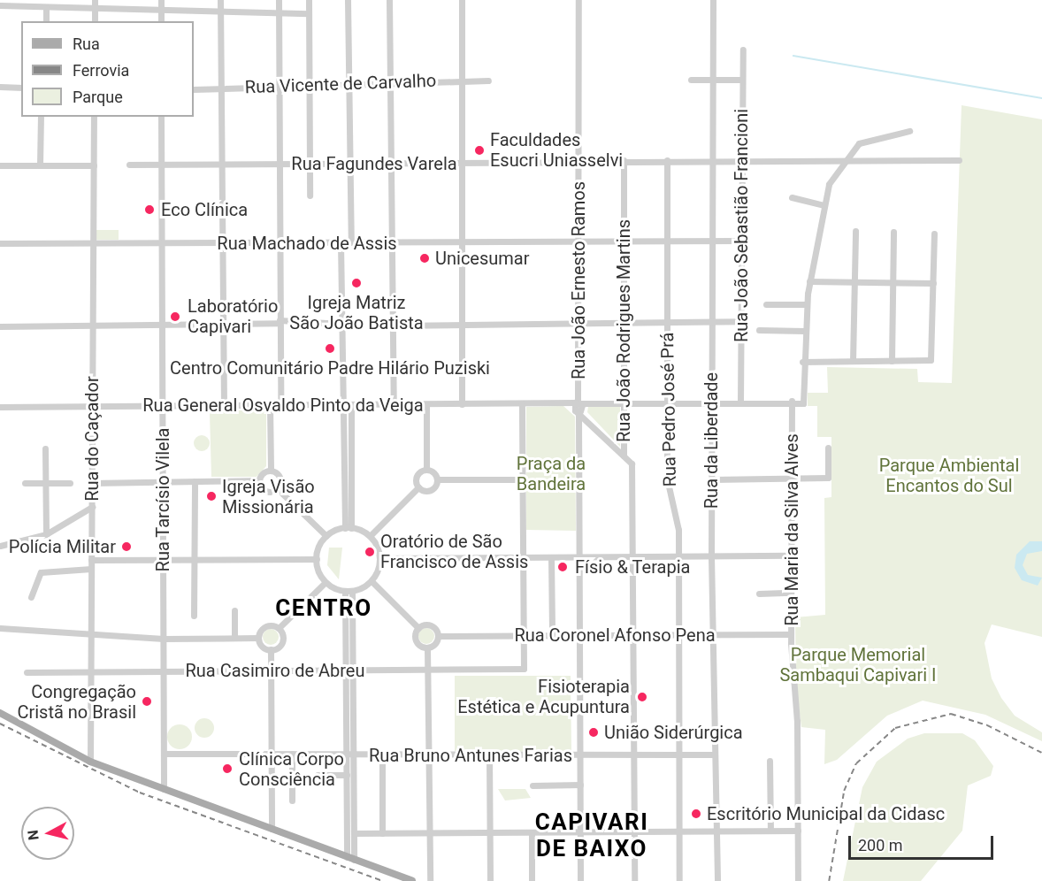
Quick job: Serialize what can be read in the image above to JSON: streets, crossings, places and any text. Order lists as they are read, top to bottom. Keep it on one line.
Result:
{"streets":{"street":["Rua Vicente de Carvalho","Rua Fagundes Varela","Rua João Sebastião Francioni","Rua Machado de Assis","Rua João Ernesto Ramos","Rua João Rodrigues Martins","Rua General Osvaldo Pinto da Veiga","Rua Pedro José Prá","Rua do Caçador","Rua da Liberdade","Rua Tarcísio Vilela","Rua Maria da Silva Alves","Rua Coronel Afonso Pena","Rua Casimiro de Abreu","Rua Bruno Antunes Farias"]},"crossings":[["Rua Fagundes Varela","Rua João Sebastião Francioni"],["Rua Fagundes Varela","Rua João Ernesto Ramos"],["Rua Fagundes Varela","Rua João Rodrigues Martins"],["Rua Fagundes Varela","Rua Pedro José Prá"],["Rua Fagundes Varela","Rua da Liberdade"],["Rua Fagundes Varela","Rua Tarcísio Vilela"],["Rua Fagundes Varela","Rua Maria da Silva Alves"],["Rua João Sebastião Francioni","Rua Machado de Assis"],["Rua João Sebastião Francioni","Rua General Osvaldo Pinto da Veiga"],["Rua Machado de Assis","Rua João Ernesto Ramos"],["Rua Machado de Assis","Rua João Rodrigues Martins"],["Rua Machado de Assis","Rua Pedro José Prá"],["Rua Machado de Assis","Rua do Caçador"],["Rua Machado de Assis","Rua da Liberdade"],["Rua Machado de Assis","Rua Tarcísio Vilela"],["Rua João Ernesto Ramos","Rua General Osvaldo Pinto da Veiga"],["Rua João Ernesto Ramos","Rua Coronel Afonso Pena"],["Rua João Ernesto Ramos","Rua Bruno Antunes Farias"],["Rua João Rodrigues Martins","Rua General Osvaldo Pinto da Veiga"],["Rua João Rodrigues Martins","Rua Coronel Afonso Pena"],["Rua João Rodrigues Martins","Rua Bruno Antunes Farias"],["Rua General Osvaldo Pinto da Veiga","Rua Pedro José Prá"],["Rua General Osvaldo Pinto da Veiga","Rua do Caçador"],["Rua General Osvaldo Pinto da Veiga","Rua da Liberdade"],["Rua General Osvaldo Pinto da Veiga","Rua Tarcísio Vilela"],["Rua General Osvaldo Pinto da Veiga","Rua Maria da Silva Alves"],["Rua Pedro José Prá","Rua Coronel Afonso Pena"],["Rua Pedro José Prá","Rua Bruno Antunes Farias"],["Rua do Caçador","Rua Casimiro de Abreu"],["Rua da Liberdade","Rua Coronel Afonso Pena"],["Rua da Liberdade","Rua Bruno Antunes Farias"],["Rua Tarcísio Vilela","Rua Casimiro de Abreu"],["Rua Tarcísio Vilela","Rua Bruno Antunes Farias"],["Rua Maria da Silva Alves","Rua Coronel Afonso Pena"],["Rua Coronel Afonso Pena","Rua Casimiro de Abreu"]],"districts":["CENTRO","CAPIVARI DE BAIXO"],"parks":["Praça da Bandeira","Parque Ambiental Encantos do Sul","Parque Memorial Sambaqui Capivari I"],"places":["Faculdades Esucri Uniasselvi","Eco Clínica","Unicesumar","Igreja Matriz São João Batista","Laboratório Capivari","Centro Comunitário Padre Hilário Puziski","Igreja Visão Missionária","Polícia Militar","Oratório de São Francisco de Assis","Físio & Terapia","Fisioterapia Estética e Acupuntura","Congregação Cristã no Brasil","União Siderúrgica","Clínica Corpo Consciência","Escritório Municipal da Cidasc"],"legend":["Rua","Ferrovia","Parque"],"scale_bar":"200 m","north":"left"}
